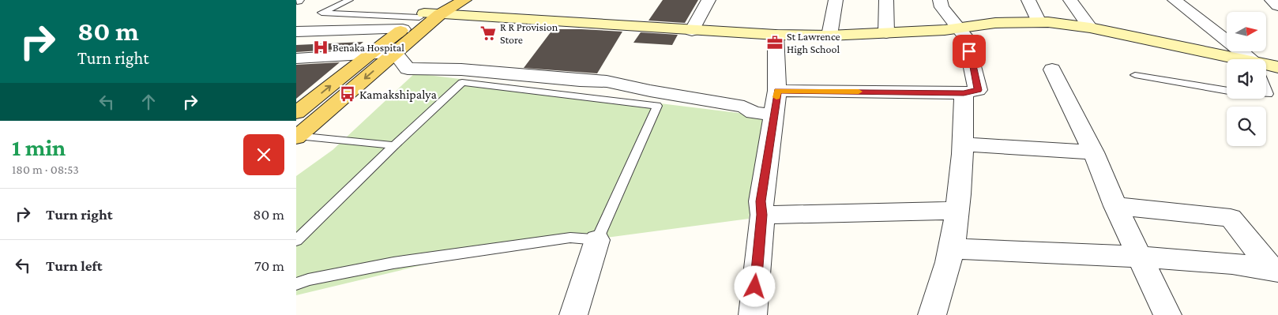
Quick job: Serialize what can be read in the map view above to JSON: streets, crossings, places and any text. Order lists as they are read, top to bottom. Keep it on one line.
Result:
{"places":{"supermarket":["R R Provision Store"],"office":["St Lawrence High School"],"hospital":["Benaka Hospital"],"bus stop":["Kamakshipalya"]},"north":"right","page":{"turn":["80 m","Turn right"],"heading":["1 min","180 m · 08:53"],"list":[{"name":"Turn right","value":"80 m"},{"name":"Turn left","value":"70 m"}]}}
